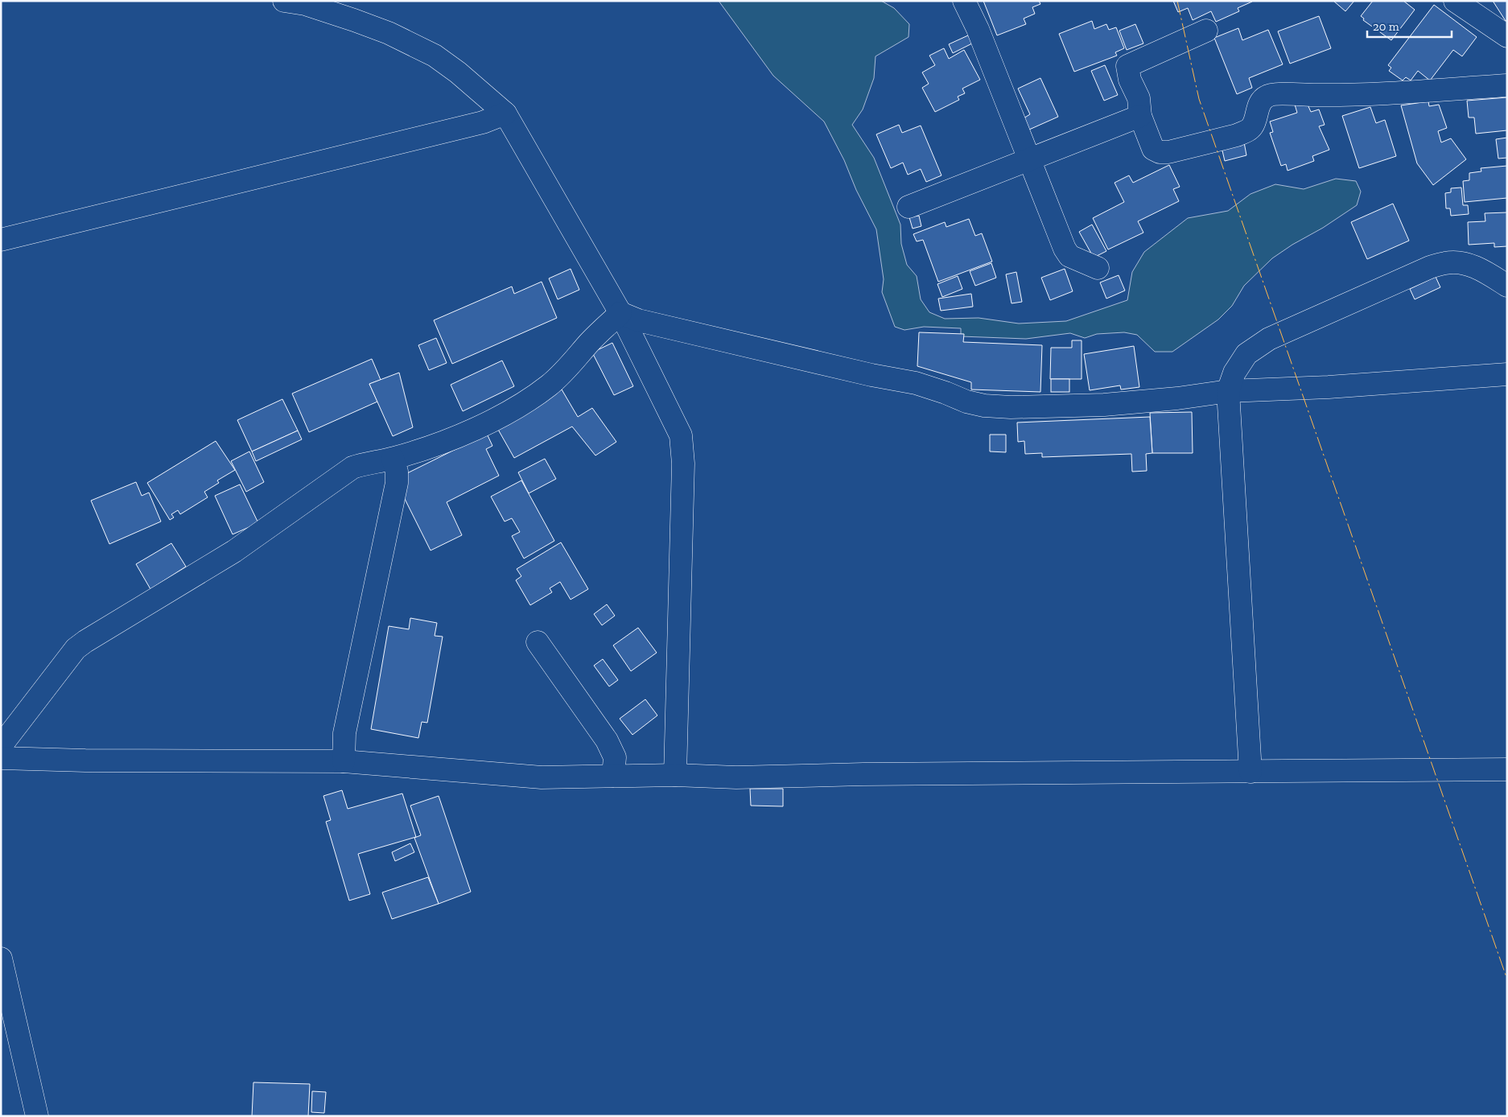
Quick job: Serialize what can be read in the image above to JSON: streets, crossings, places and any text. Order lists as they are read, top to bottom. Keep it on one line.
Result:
{"scale_bar":"20 m"}
